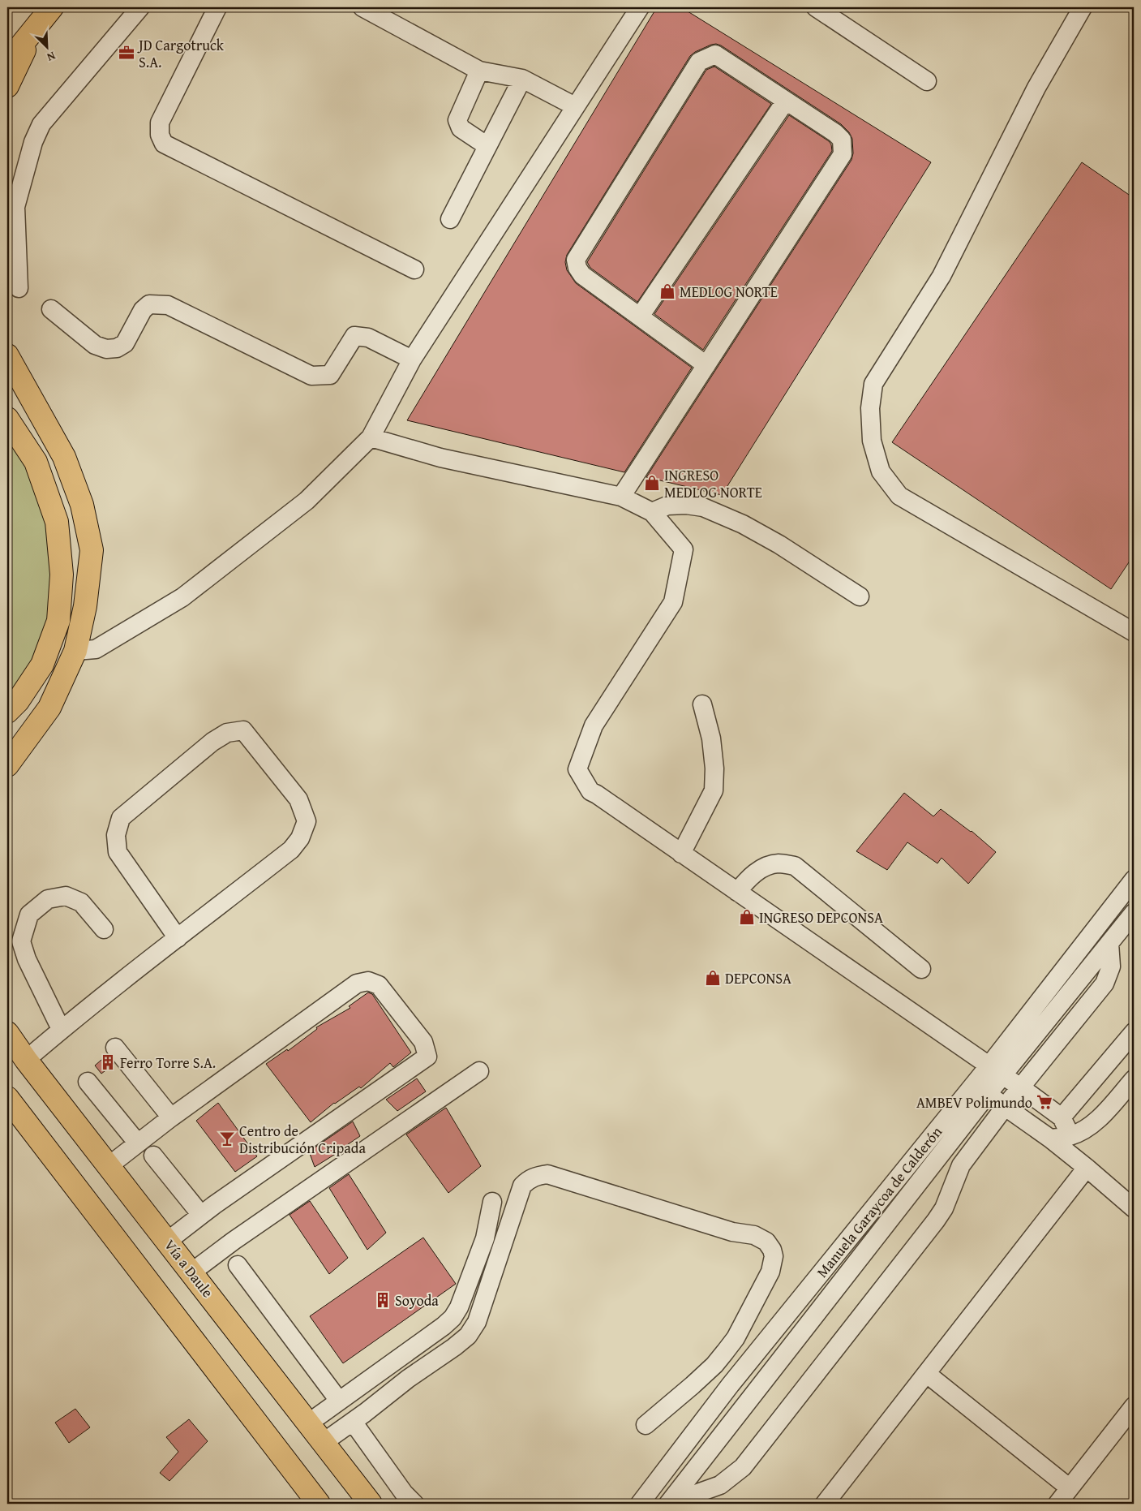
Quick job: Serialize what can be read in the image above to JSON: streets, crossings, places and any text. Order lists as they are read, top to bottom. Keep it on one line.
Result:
{"streets":{"highway":["Vía a Daule"],"street":["Manuela Garaycoa de Calderón"]},"places":{"office":["JD Cargotruck S.A."],"shop":["MEDLOG NORTE","INGRESO MEDLOG NORTE","INGRESO DEPCONSA","DEPCONSA"],"building":["Ferro Torre S.A.","Soyoda"],"supermarket":["AMBEV Polimundo"],"bar":["Centro de Distribución Cripada"]},"north":"bottom right"}
